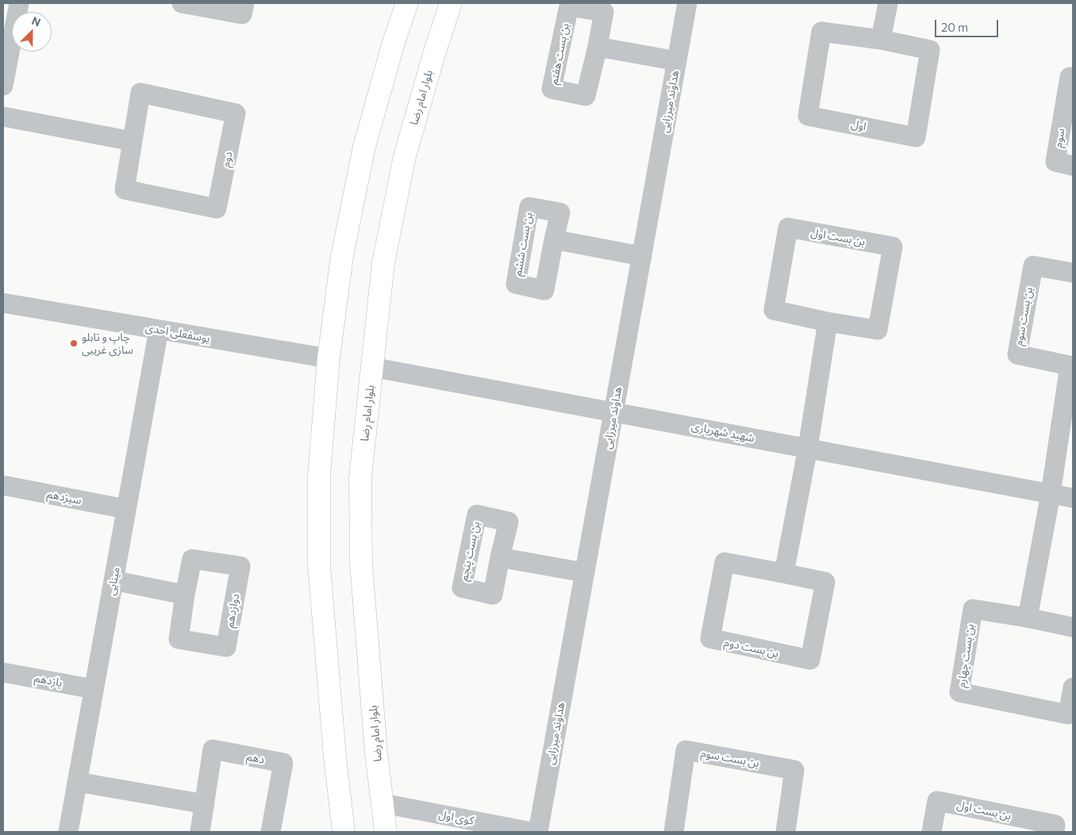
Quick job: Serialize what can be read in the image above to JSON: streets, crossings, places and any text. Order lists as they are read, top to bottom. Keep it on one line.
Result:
{"streets":{"main road":["بلوار امام رضا"],"street":["هداوند میرزایی","اول","سوم","دوم","بن بست اول","بن بست سوم","یوسفعلی احدی","شهید شهریاری","سیزدهم","مینایی","دوازدهم","بن بست دوم","بن بست چهارم","یازدهم","دهم","کوی اول"]},"crossings":[["بلوار امام رضا","شهید شهریاری"],["بلوار امام رضا","کوی اول"],["هداوند میرزایی","شهید شهریاری"],["بن بست سوم","شهید شهریاری"],["یوسفعلی احدی","مینایی"],["سیزدهم","مینایی"],["مینایی","یازدهم"]],"places":["چاپ و تابلو سازی غریبی"],"scale_bar":"20 m","north":"top right"}
